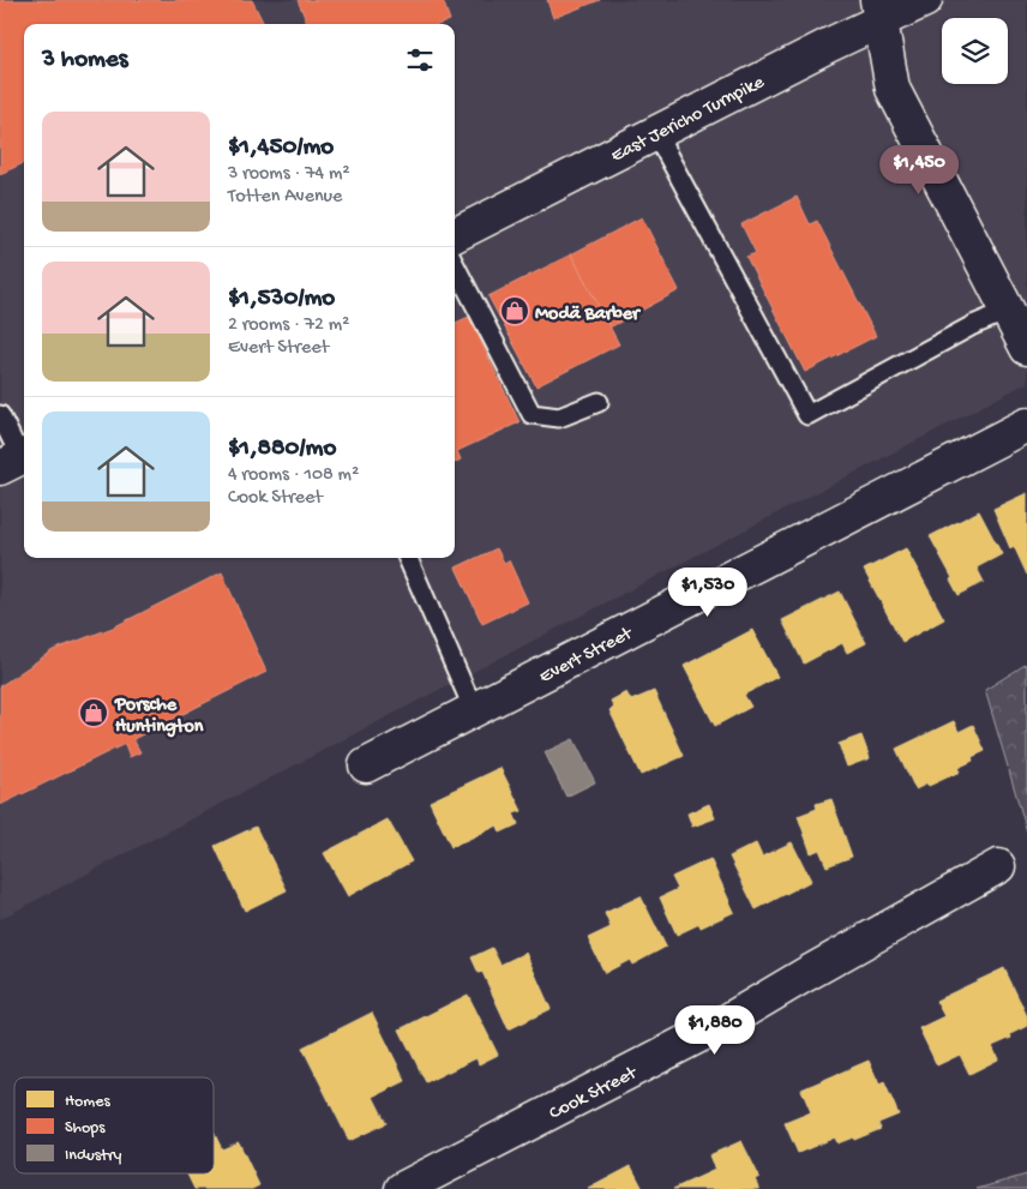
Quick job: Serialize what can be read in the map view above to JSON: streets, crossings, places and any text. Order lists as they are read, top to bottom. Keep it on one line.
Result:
{"streets":{"street":["East Jericho Turnpike","Evert Street","Cook Street"]},"places":{"shop":["Modä Barber","Porsche Huntington"]},"legend":["Homes","Shops","Industry"],"page":{"heading":"3 homes","list":[{"name":"$1,450/mo","note":"3 rooms · 74 m² · Totten Avenue"},{"name":"$1,530/mo","note":"2 rooms · 72 m² · Evert Street"},{"name":"$1,880/mo","note":"4 rooms · 108 m² · Cook Street"}],"price":["$1,450","$1,530","$1,880"]}}
